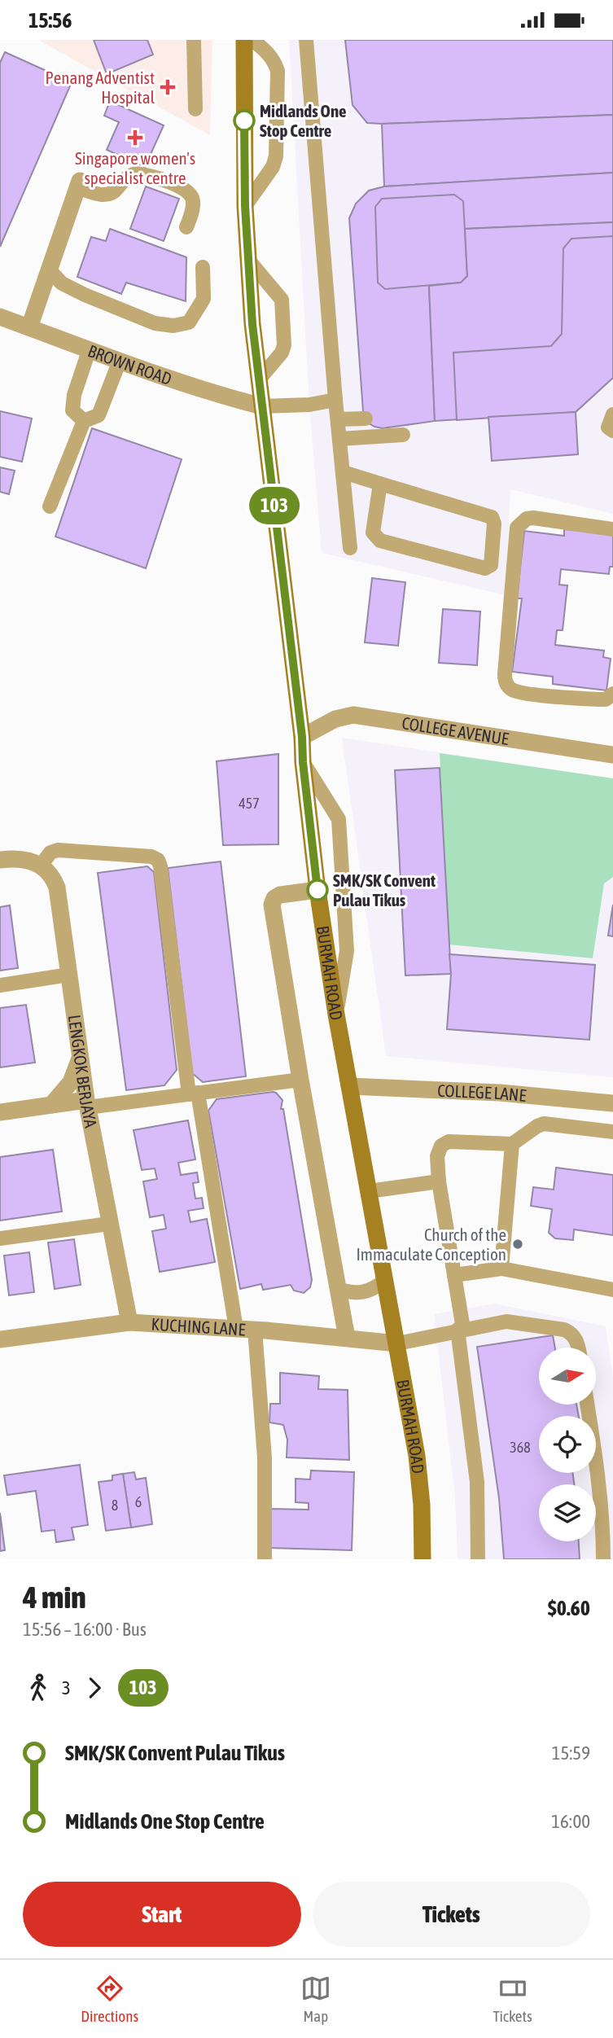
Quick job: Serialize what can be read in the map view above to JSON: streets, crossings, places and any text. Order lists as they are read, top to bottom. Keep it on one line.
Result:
{"streets":{"main road":["BURMAH ROAD"],"street":["BROWN ROAD","COLLEGE AVENUE","LENGKOK BERJAYA","COLLEGE LANE","KUCHING LANE"]},"crossings":[["BROWN ROAD","BURMAH ROAD"],["COLLEGE AVENUE","BURMAH ROAD"],["BURMAH ROAD","COLLEGE LANE"],["BURMAH ROAD","KUCHING LANE"],["LENGKOK BERJAYA","KUCHING LANE"]],"places":{"health":["Penang Adventist Hospital","Singapore women's specialist centre"],"other":["Midlands One Stop Centre","SMK/SK Convent Pulau Tikus","Church of the Immaculate Conception"]},"lines":["bus line 103"],"house_numbers":["457","368","6","8"],"north":"right","page":{"status":"15:56","on_map":"103","heading":["4 min","15:56 – 16:00 · Bus","$0.60"],"legs":["3","103"],"list":[{"name":"SMK/SK Convent Pulau Tikus","value":"15:59"},{"name":"Midlands One Stop Centre","value":"16:00"}],"buttons":["Start","Tickets"],"tabs":["Directions","Map","Tickets"]}}
